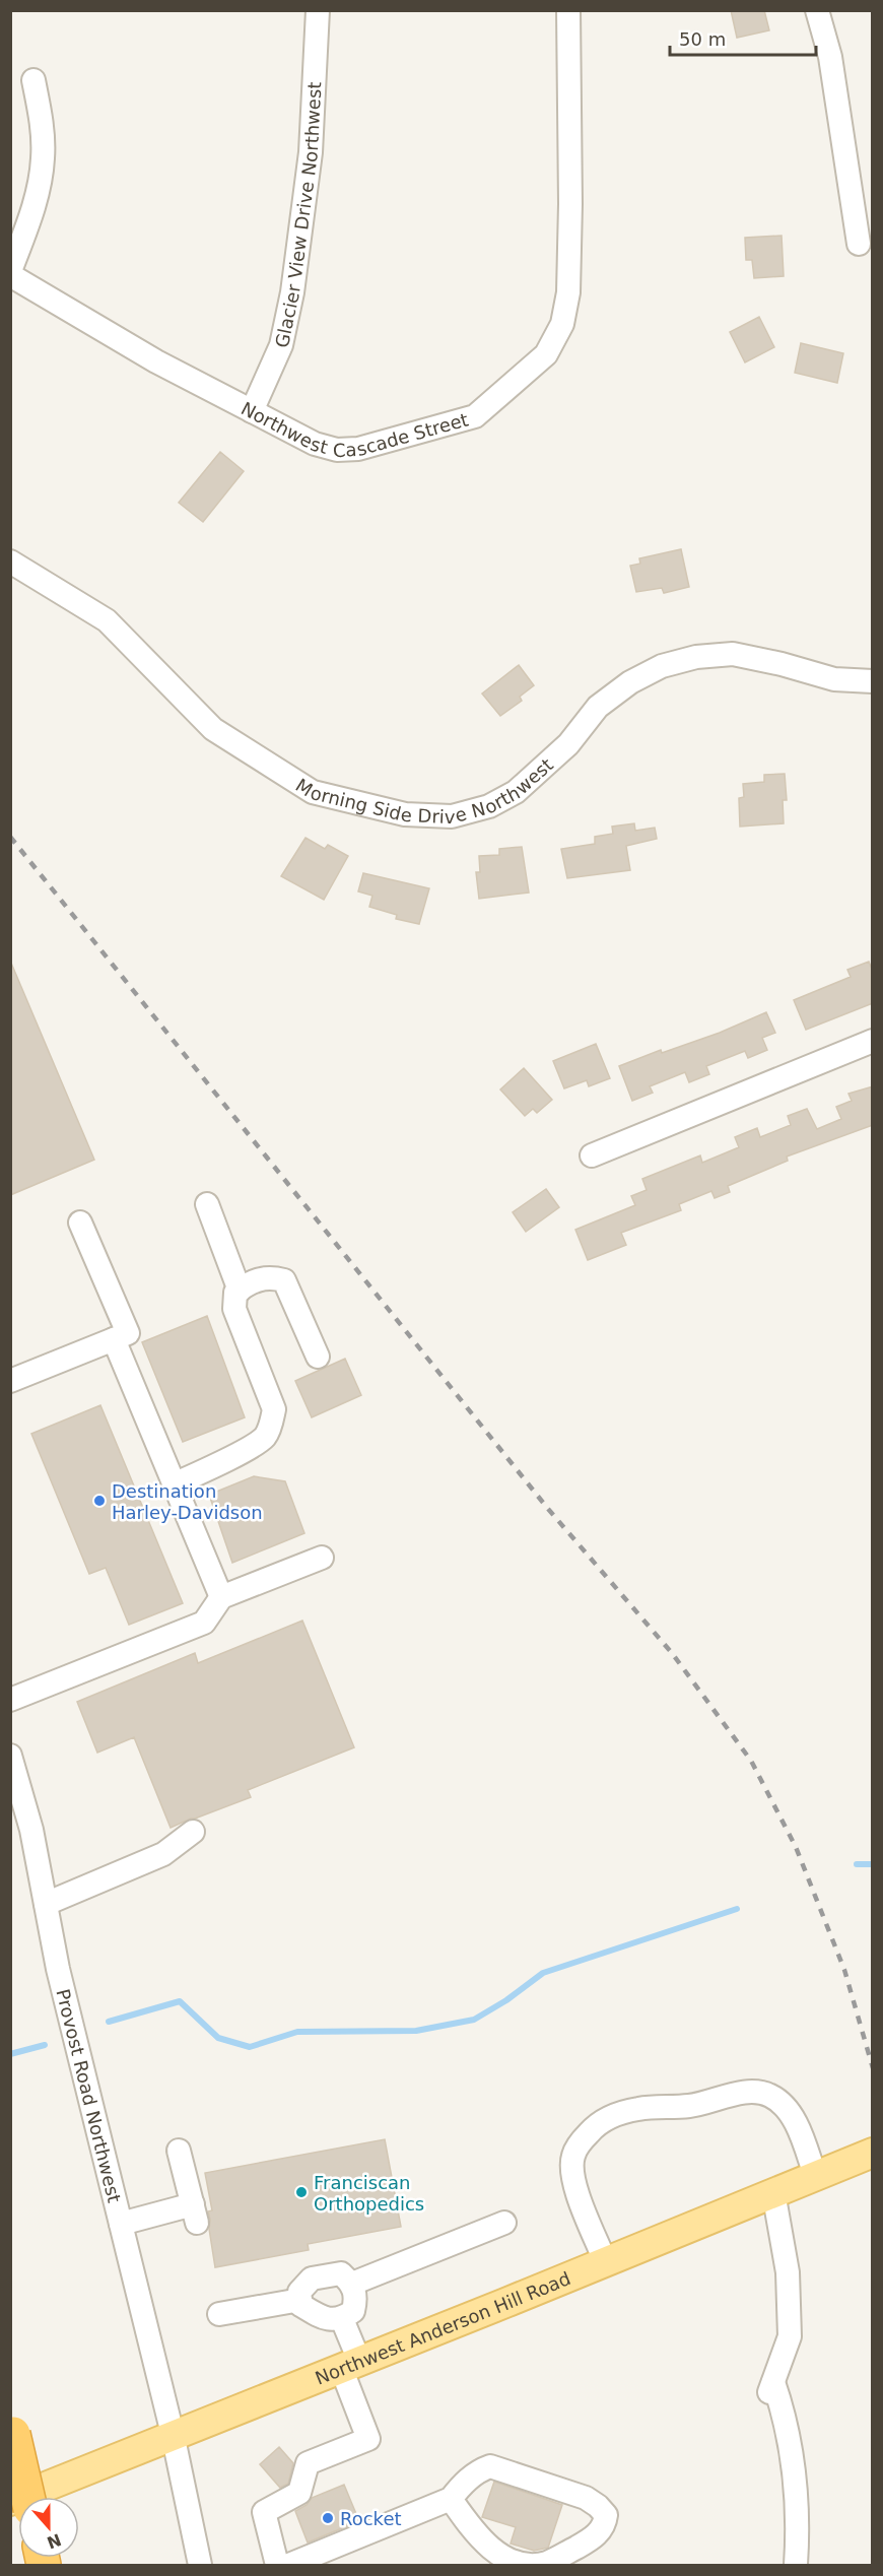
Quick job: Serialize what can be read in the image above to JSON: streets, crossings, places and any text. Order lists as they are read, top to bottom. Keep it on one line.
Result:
{"streets":{"main road":["Northwest Anderson Hill Road"],"street":["Glacier View Drive Northwest","Northwest Cascade Street","Morning Side Drive Northwest","Provost Road Northwest"]},"crossings":[["Glacier View Drive Northwest","Northwest Cascade Street"],["Provost Road Northwest","Northwest Anderson Hill Road"]],"places":["Destination Harley-Davidson","Franciscan Orthopedics","Rocket"],"scale_bar":"50 m","north":"bottom"}
